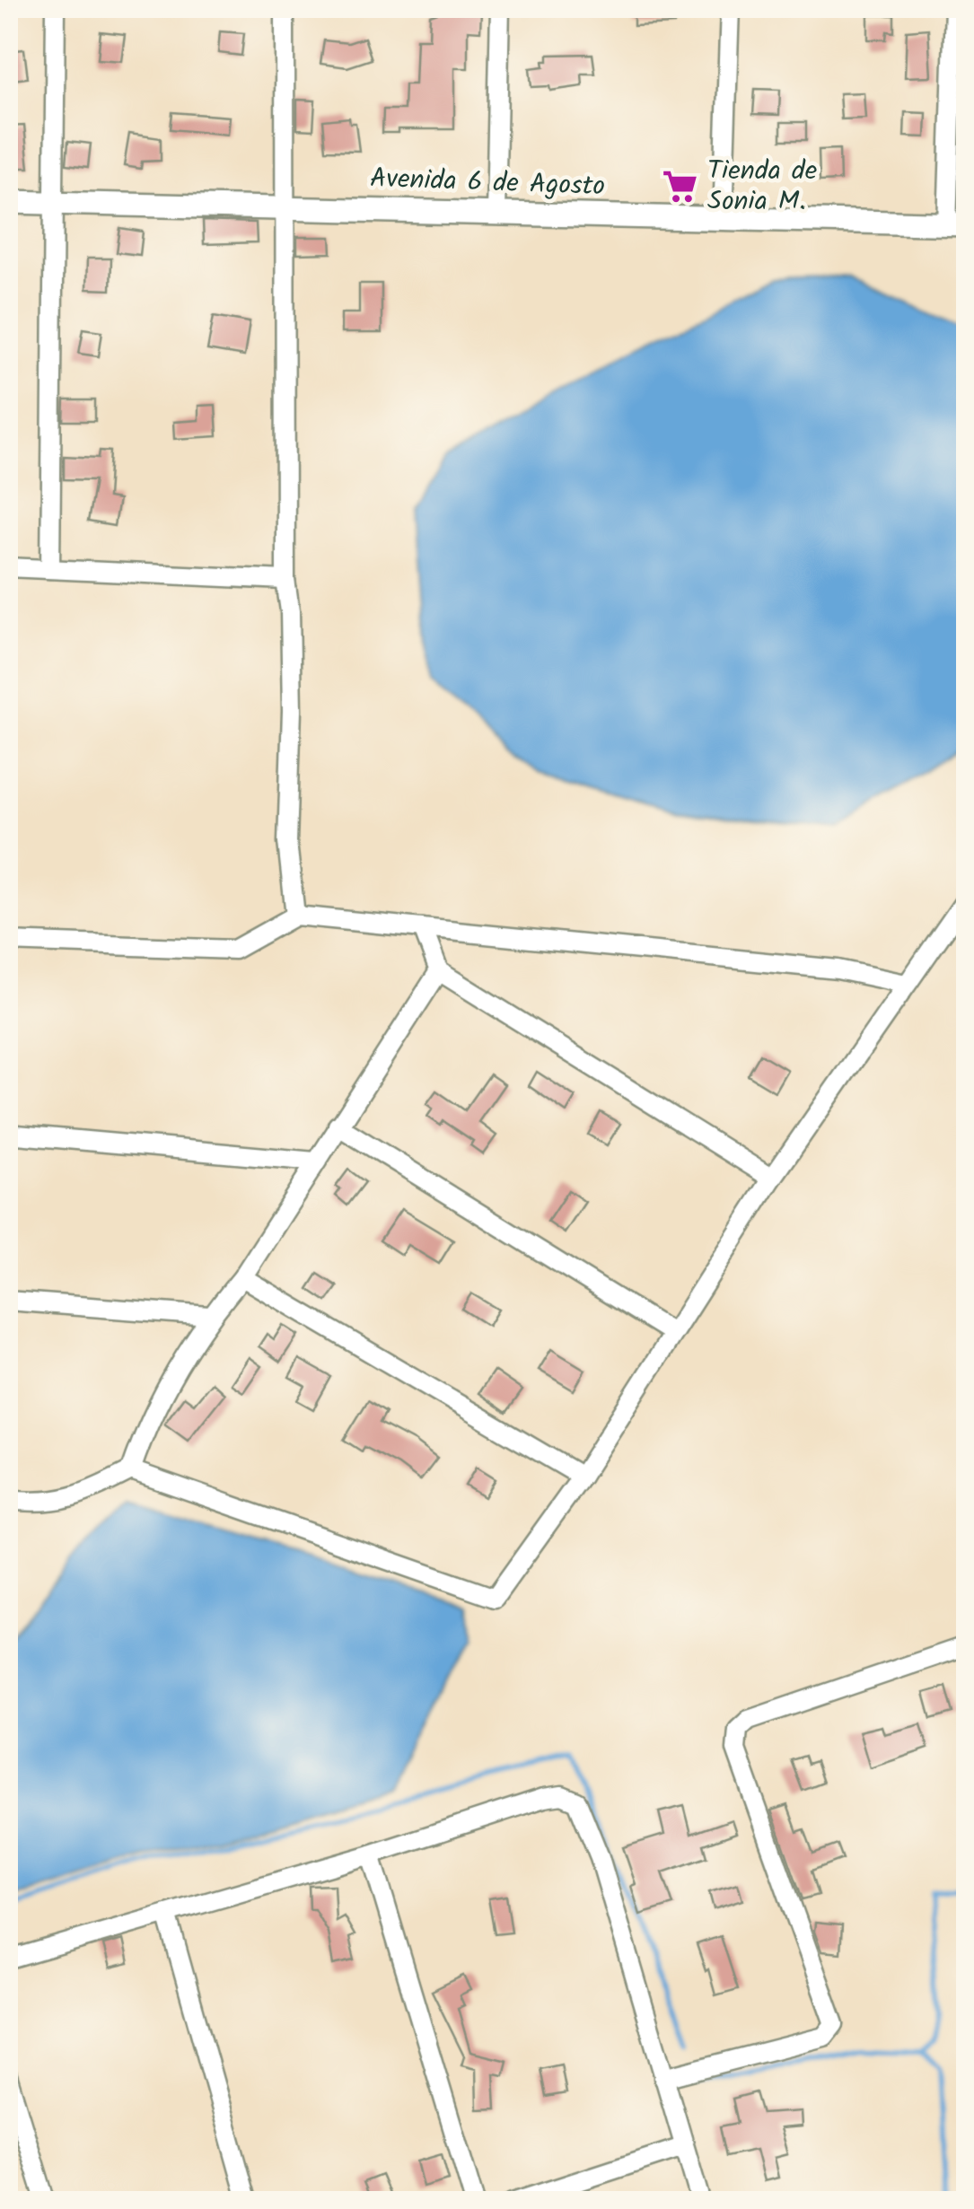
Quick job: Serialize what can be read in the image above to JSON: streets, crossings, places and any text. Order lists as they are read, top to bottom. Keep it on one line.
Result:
{"streets":{"street":["Avenida 6 de Agosto"]},"places":{"supermarket":["Tienda de Sonia M."]}}
